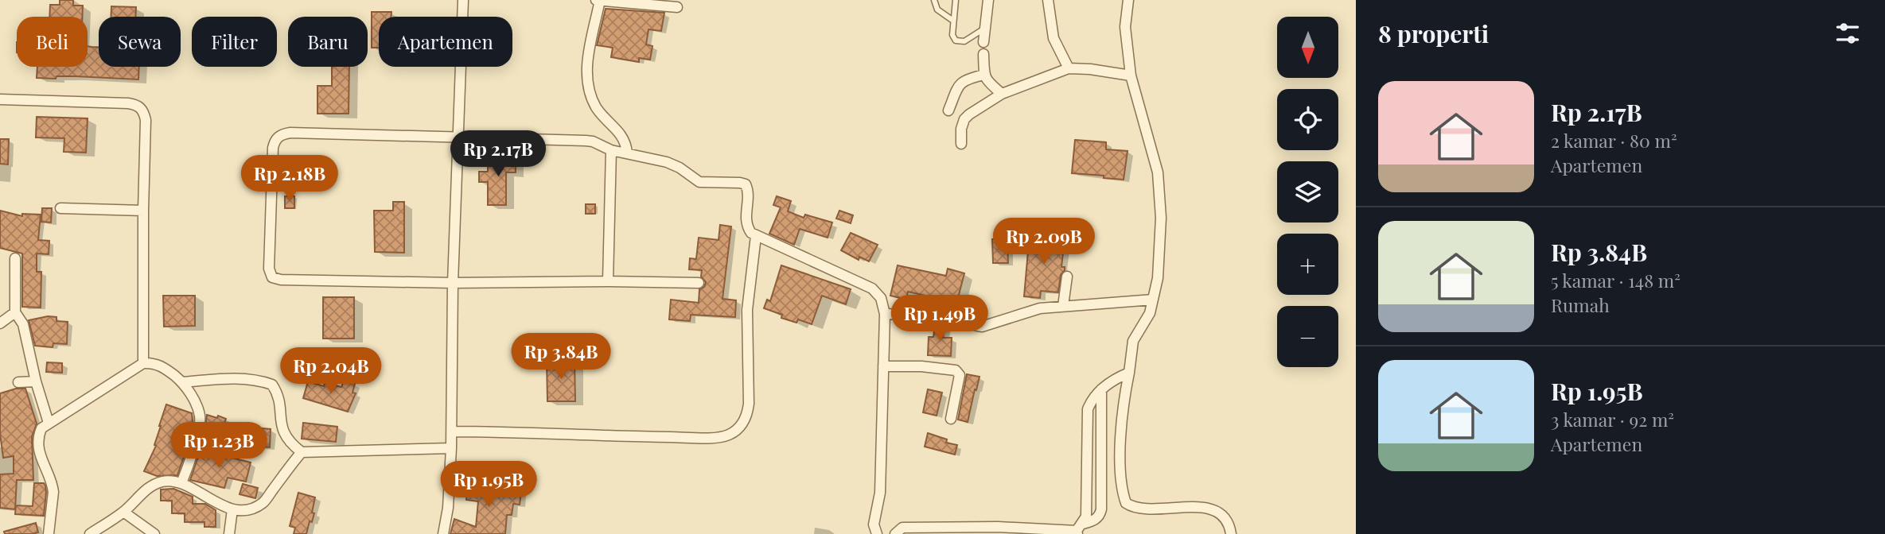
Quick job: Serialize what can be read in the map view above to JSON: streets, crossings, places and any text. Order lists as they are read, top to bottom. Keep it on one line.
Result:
{"north":"bottom","page":{"heading":"8 properti","map_buttons":["+","−"],"chip":["Beli","Sewa","Filter","Baru","Apartemen"],"list":[{"name":"Rp 2.17B","note":"2 kamar · 80 m² · Apartemen"},{"name":"Rp 3.84B","note":"5 kamar · 148 m² · Rumah"},{"name":"Rp 1.95B","note":"3 kamar · 92 m² · Apartemen"}],"price":["Rp 2.17B","Rp 2.18B","Rp 2.09B","Rp 1.49B","Rp 3.84B","Rp 2.04B","Rp 1.23B","Rp 1.95B"]}}
